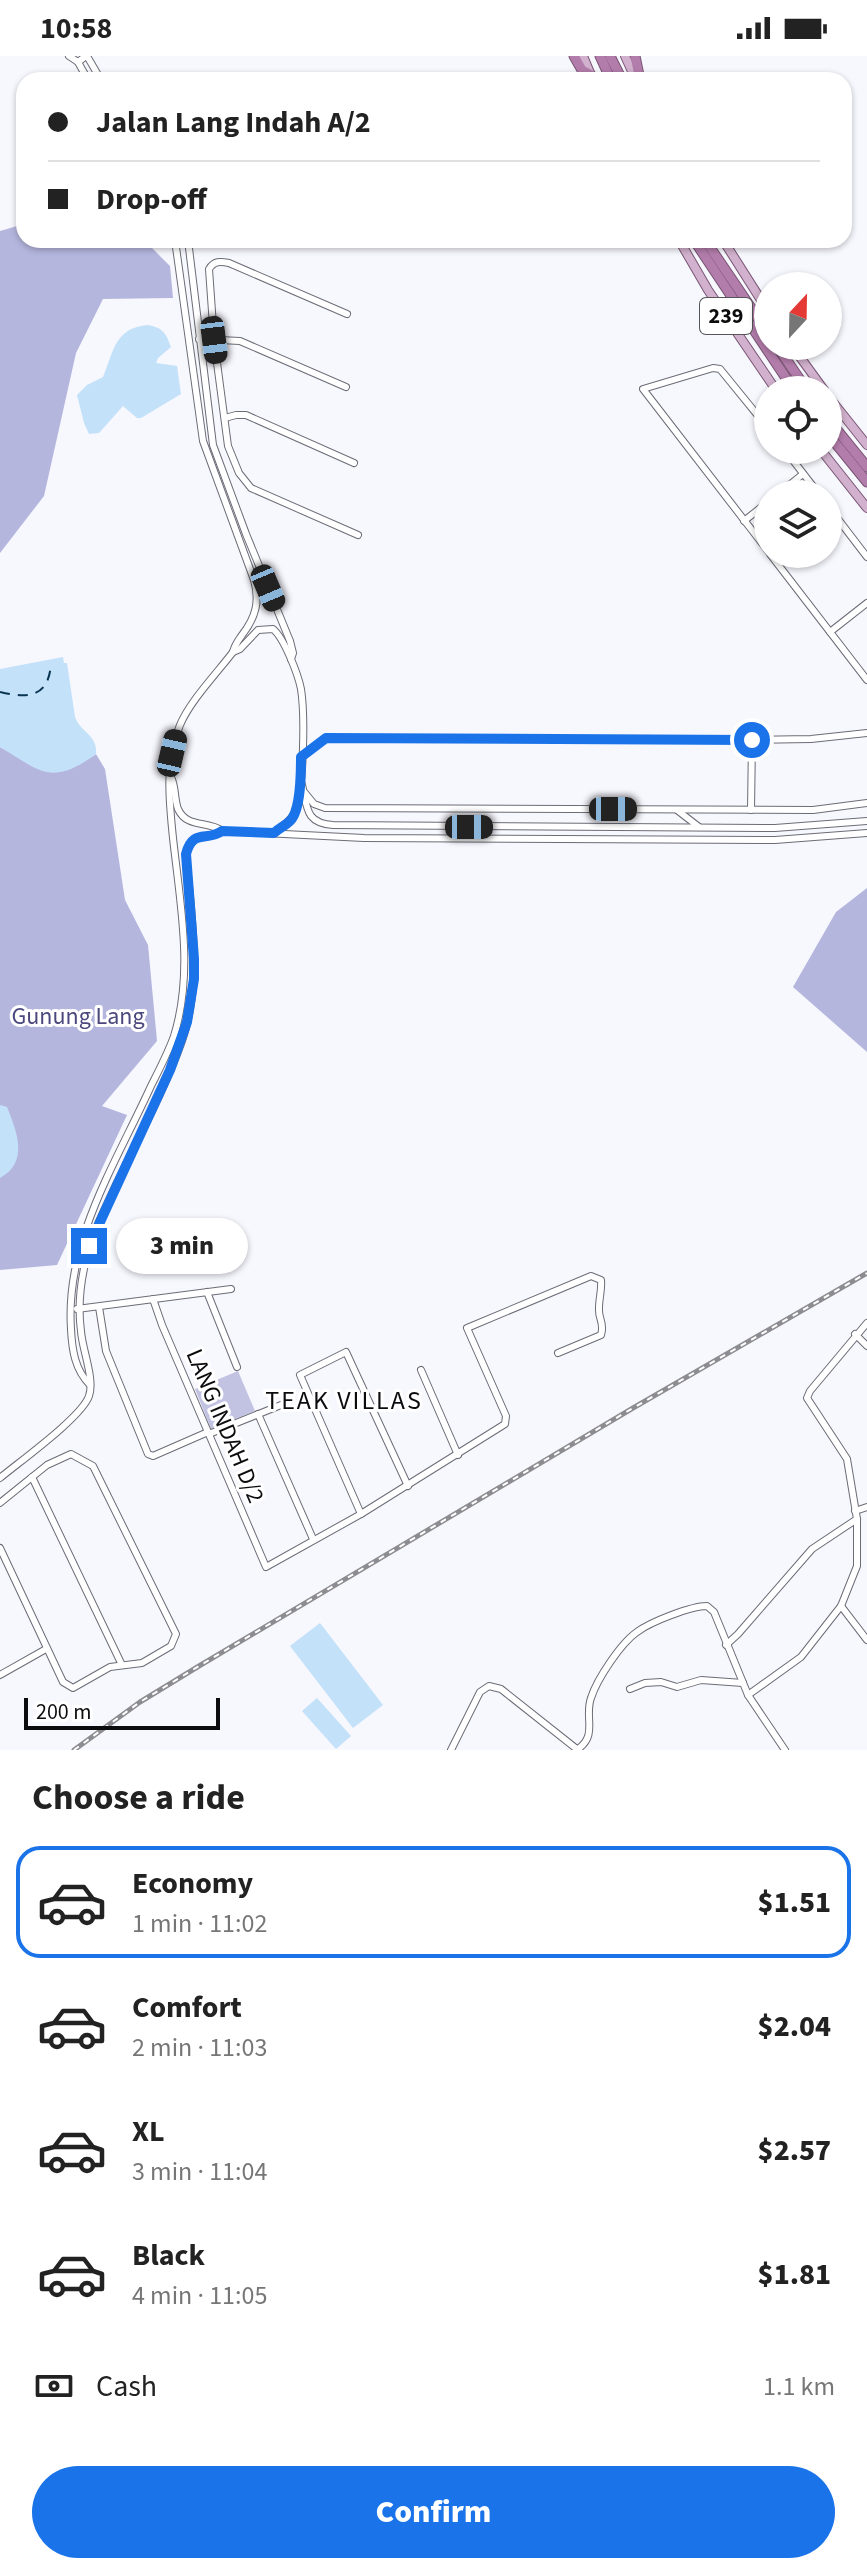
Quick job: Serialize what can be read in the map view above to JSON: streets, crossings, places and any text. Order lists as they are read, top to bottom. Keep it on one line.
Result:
{"streets":{"main road":["239"],"street":["LANG INDAH D/2"]},"districts":["TEAK VILLAS"],"parks":["Gunung Lang"],"scale_bar":"200 m","north":"top","page":{"status":"10:58","banner":["Jalan Lang Indah A/2","Drop-off"],"bubble":"3 min","scale":"200 m","heading":"Choose a ride","list":[{"name":"Economy","note":"1 min · 11:02","value":"$1.51"},{"name":"Comfort","note":"2 min · 11:03","value":"$2.04"},{"name":"XL","note":"3 min · 11:04","value":"$2.57"},{"name":"Black","note":"4 min · 11:05","value":"$1.81"}],"pay":["Cash","1.1 km"],"buttons":"Confirm"}}
